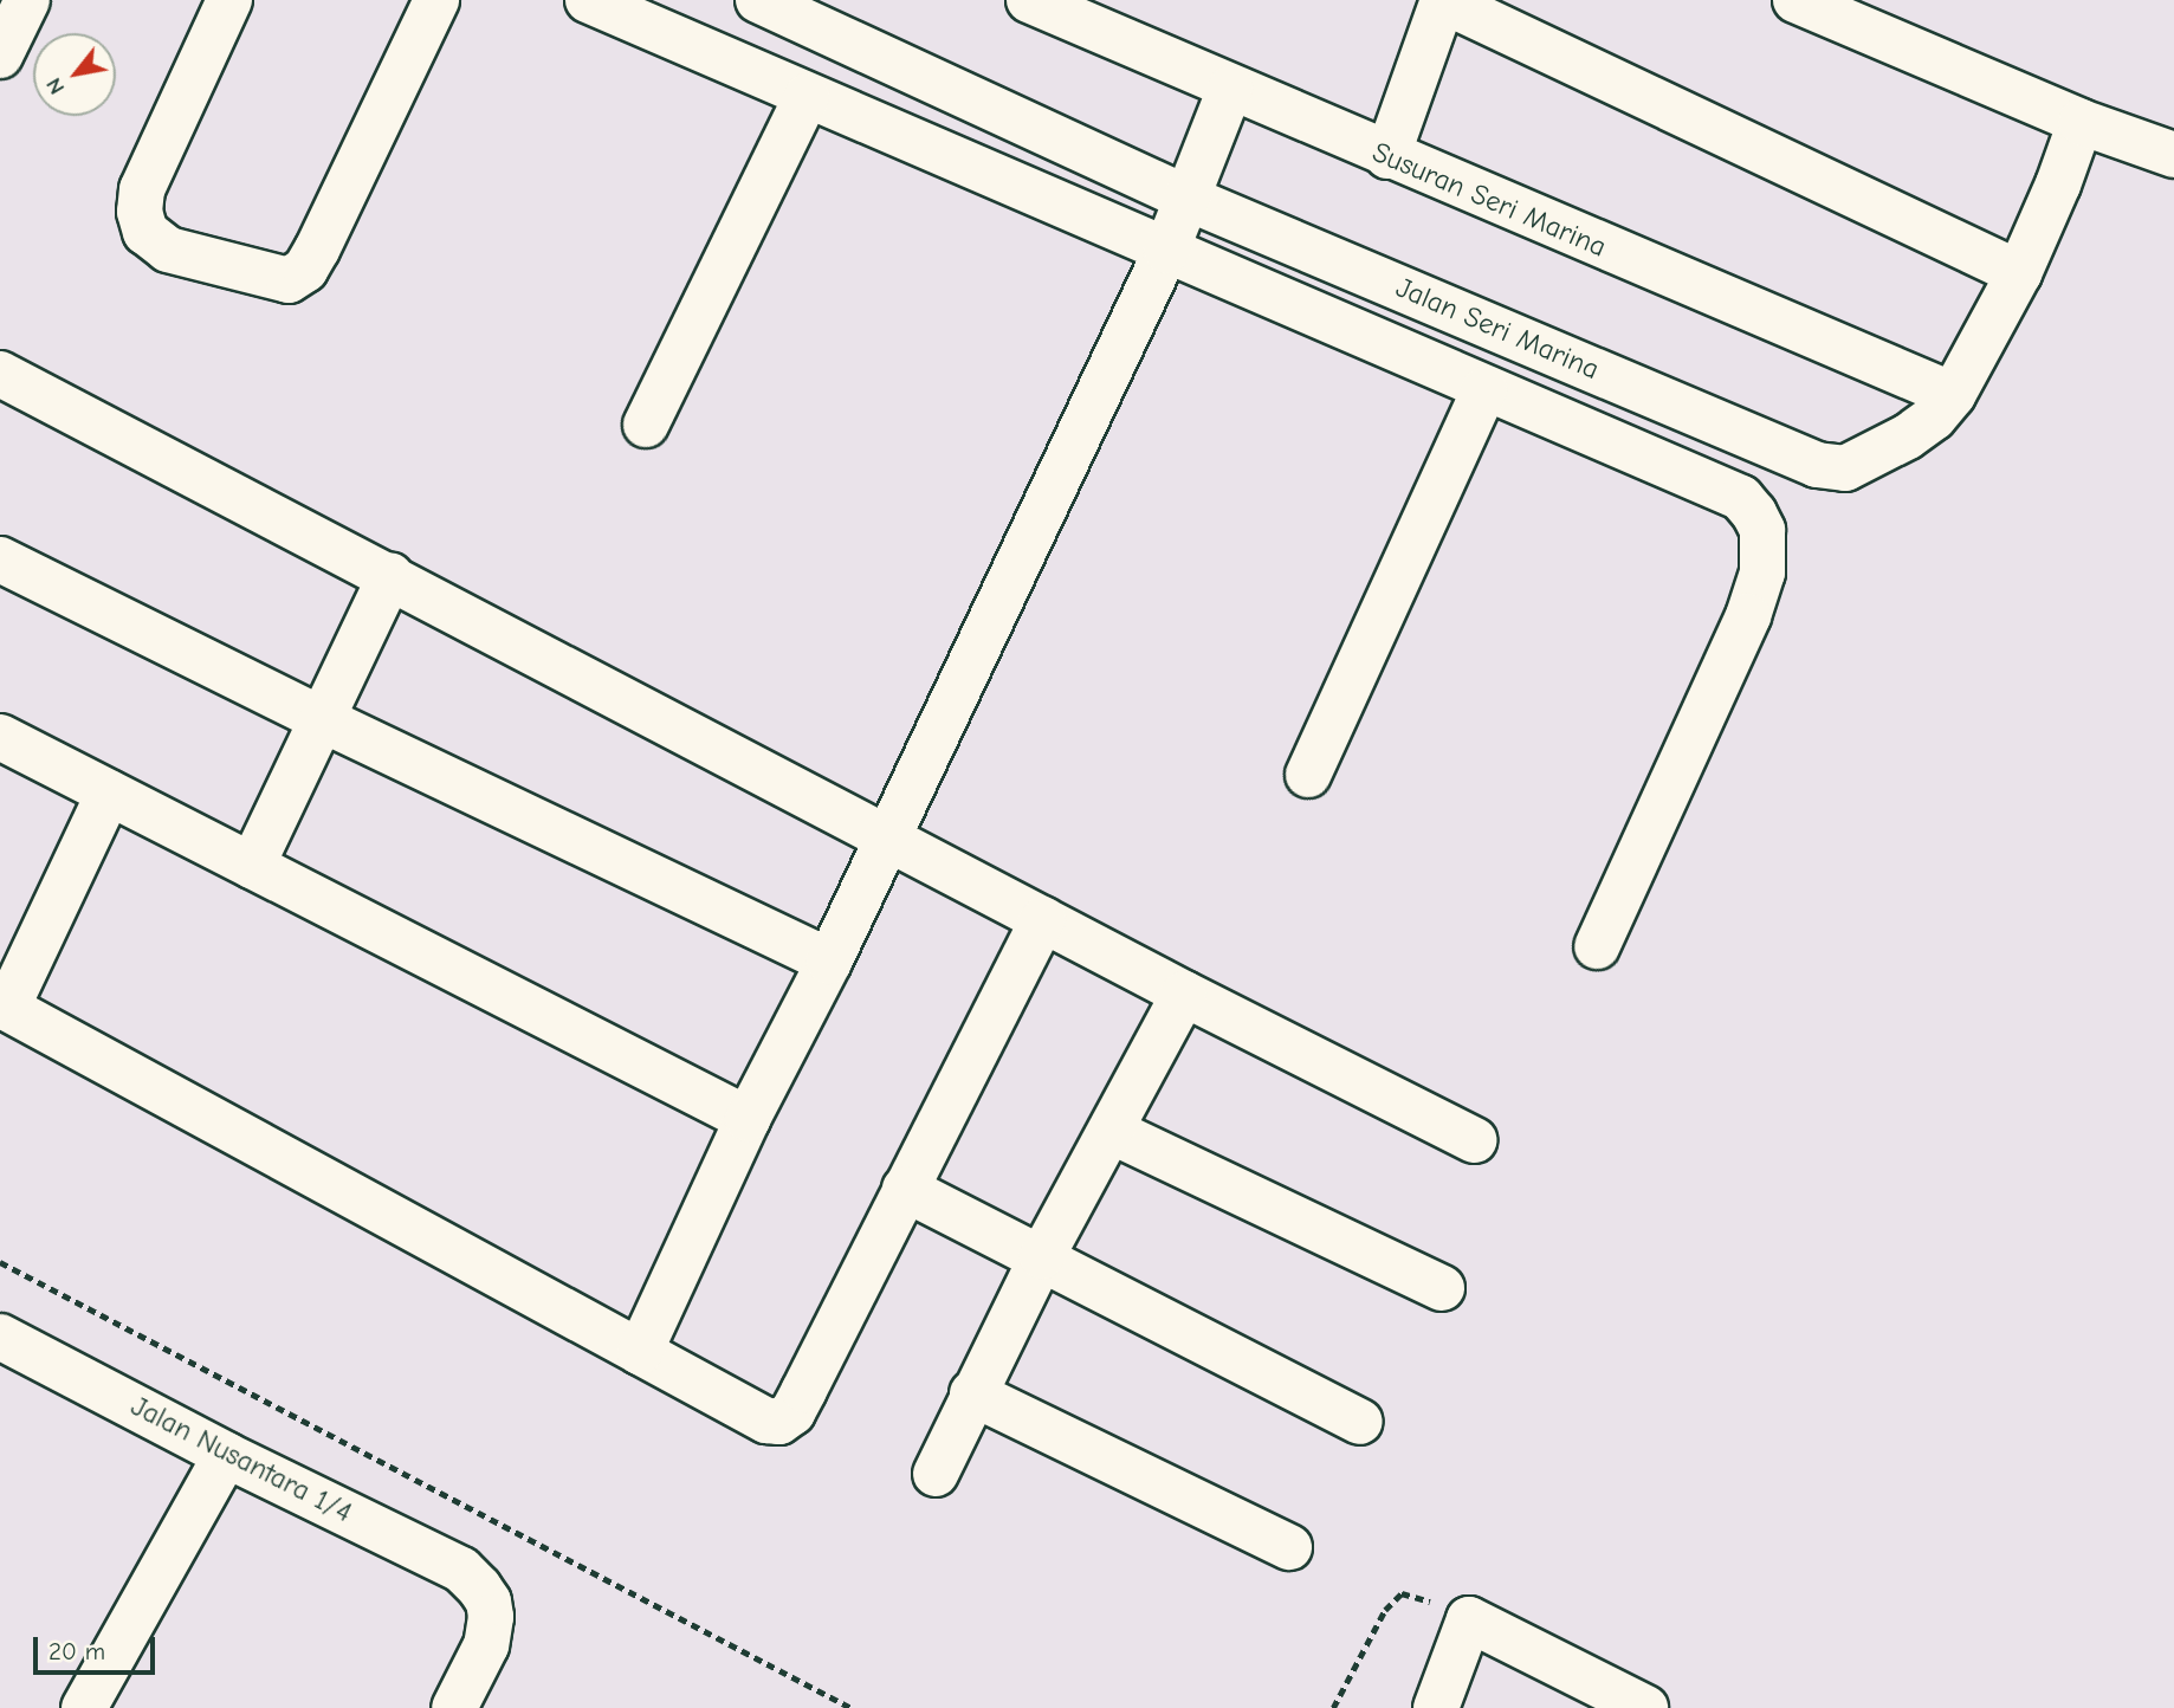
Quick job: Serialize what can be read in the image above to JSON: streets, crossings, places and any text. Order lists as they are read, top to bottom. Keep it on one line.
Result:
{"streets":{"street":["Susuran Seri Marina","Jalan Seri Marina","Jalan Nusantara 1/4"]},"crossings":[["Susuran Seri Marina","Jalan Seri Marina"]],"scale_bar":"20 m","north":"bottom left"}
